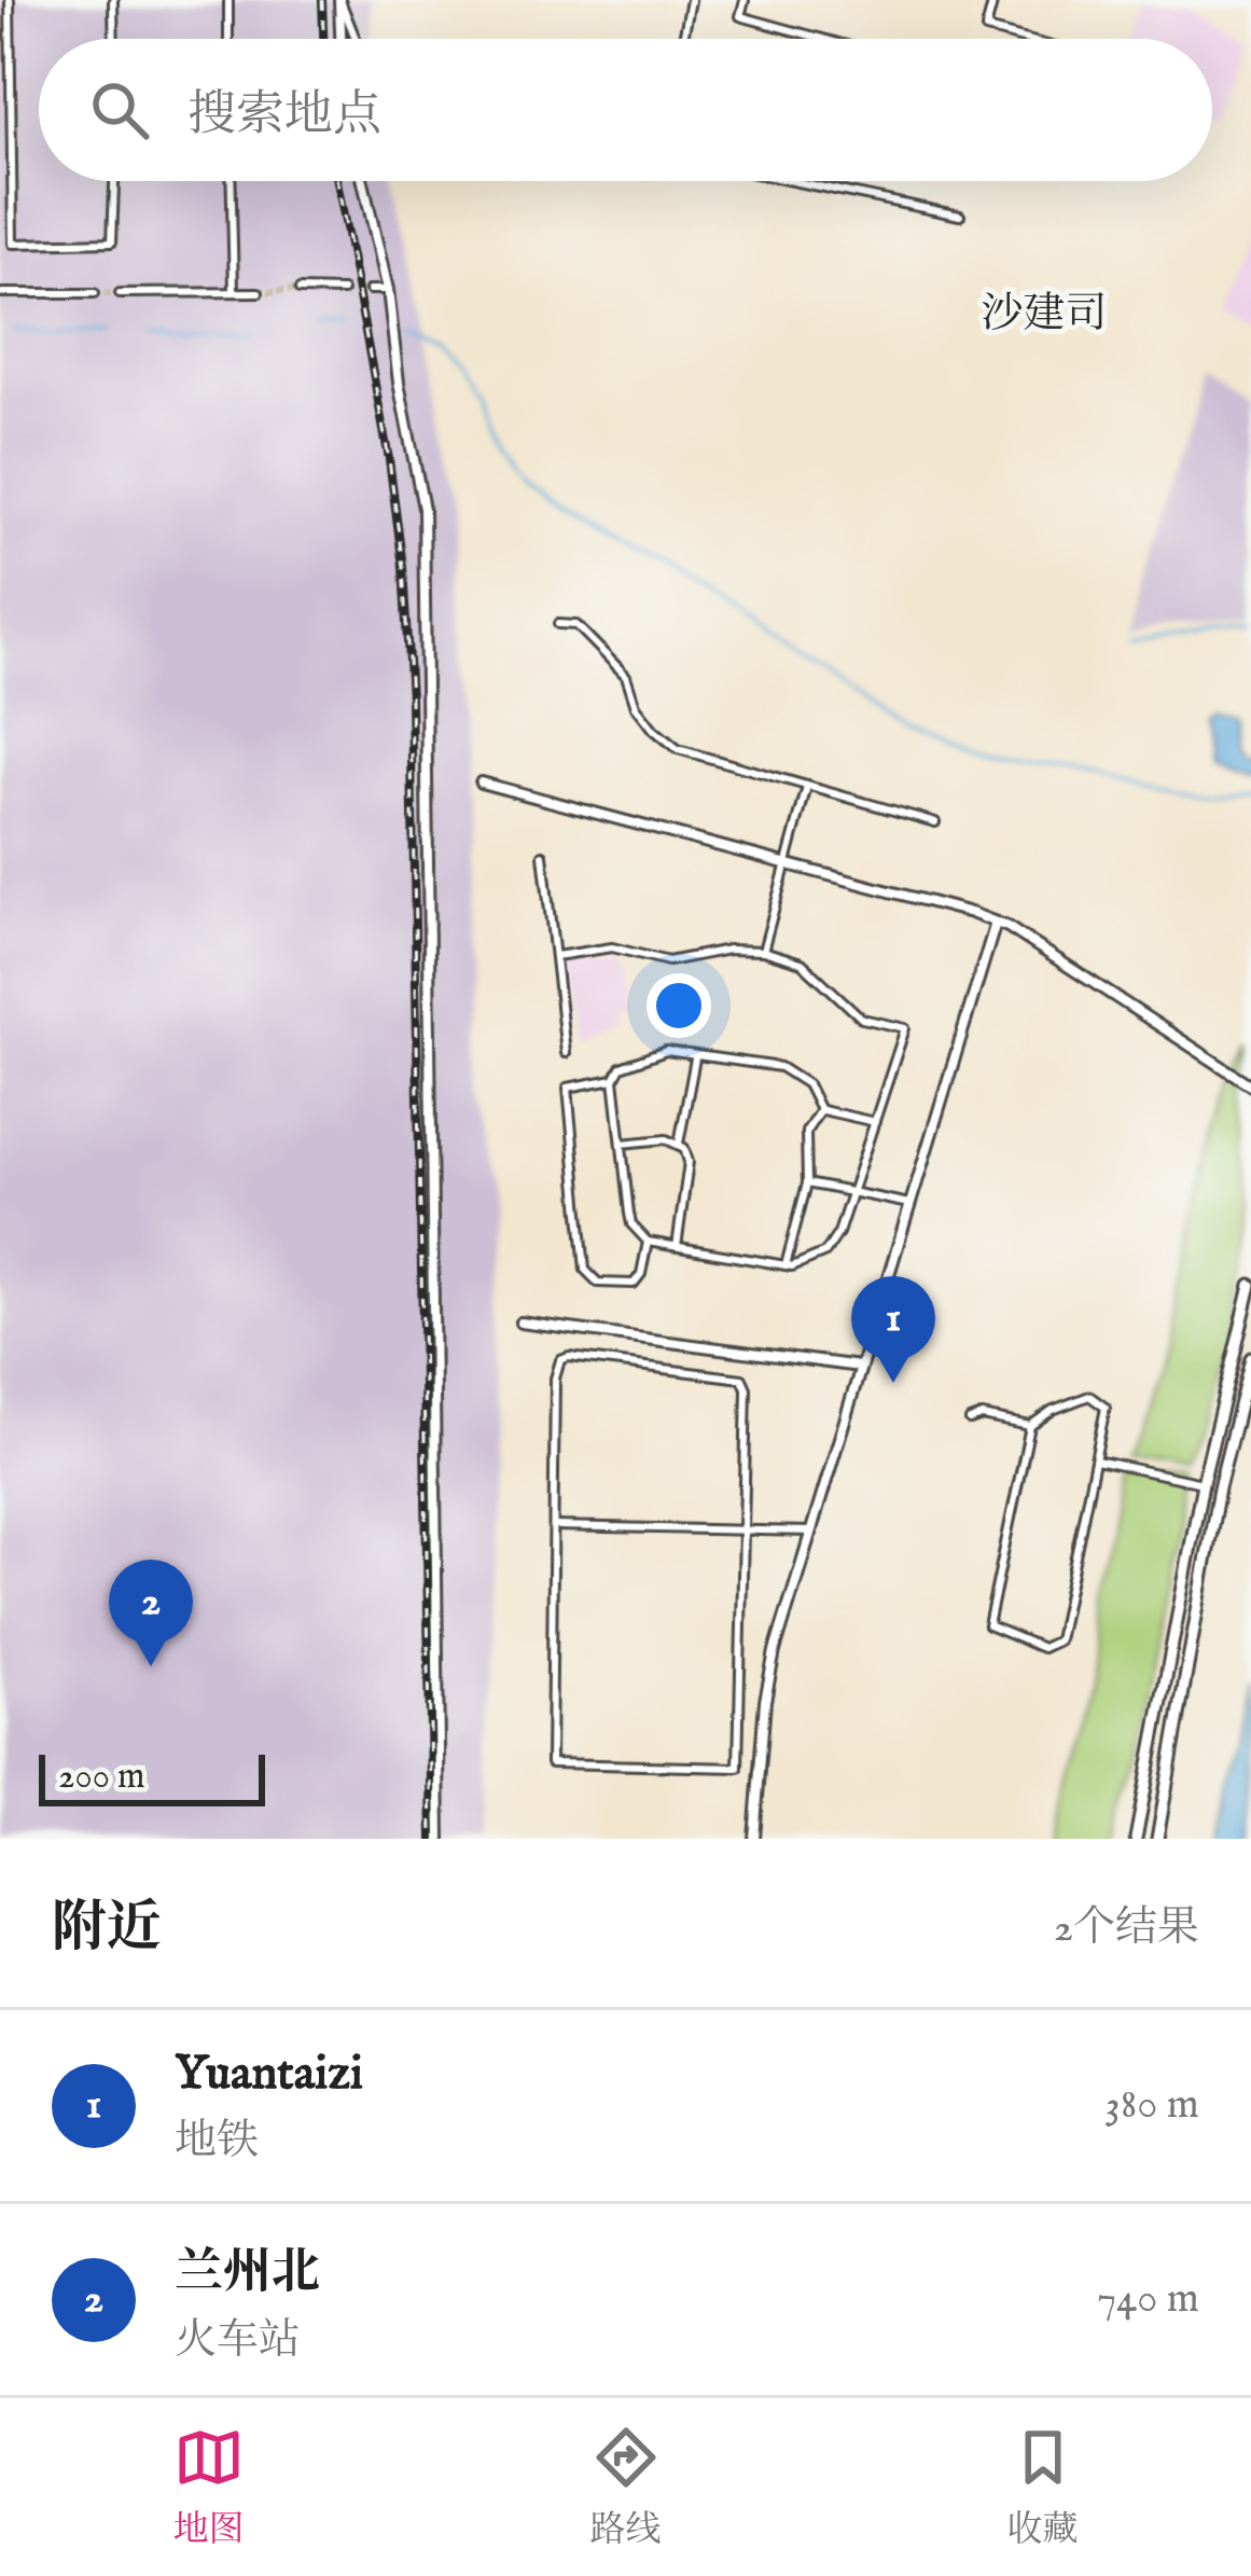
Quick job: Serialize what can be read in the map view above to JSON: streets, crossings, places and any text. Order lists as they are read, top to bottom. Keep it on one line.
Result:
{"districts":["沙建司"],"scale_bar":"200 m","page":{"search":"搜索地点","pins":["1","2"],"scale":"200 m","heading":["附近","2个结果"],"list":[{"mark":"1","name":"Yuantaizi","note":"地铁","value":"380 m"},{"mark":"2","name":"兰州北","note":"火车站","value":"740 m"}],"nav":["地图","路线","收藏"]}}
